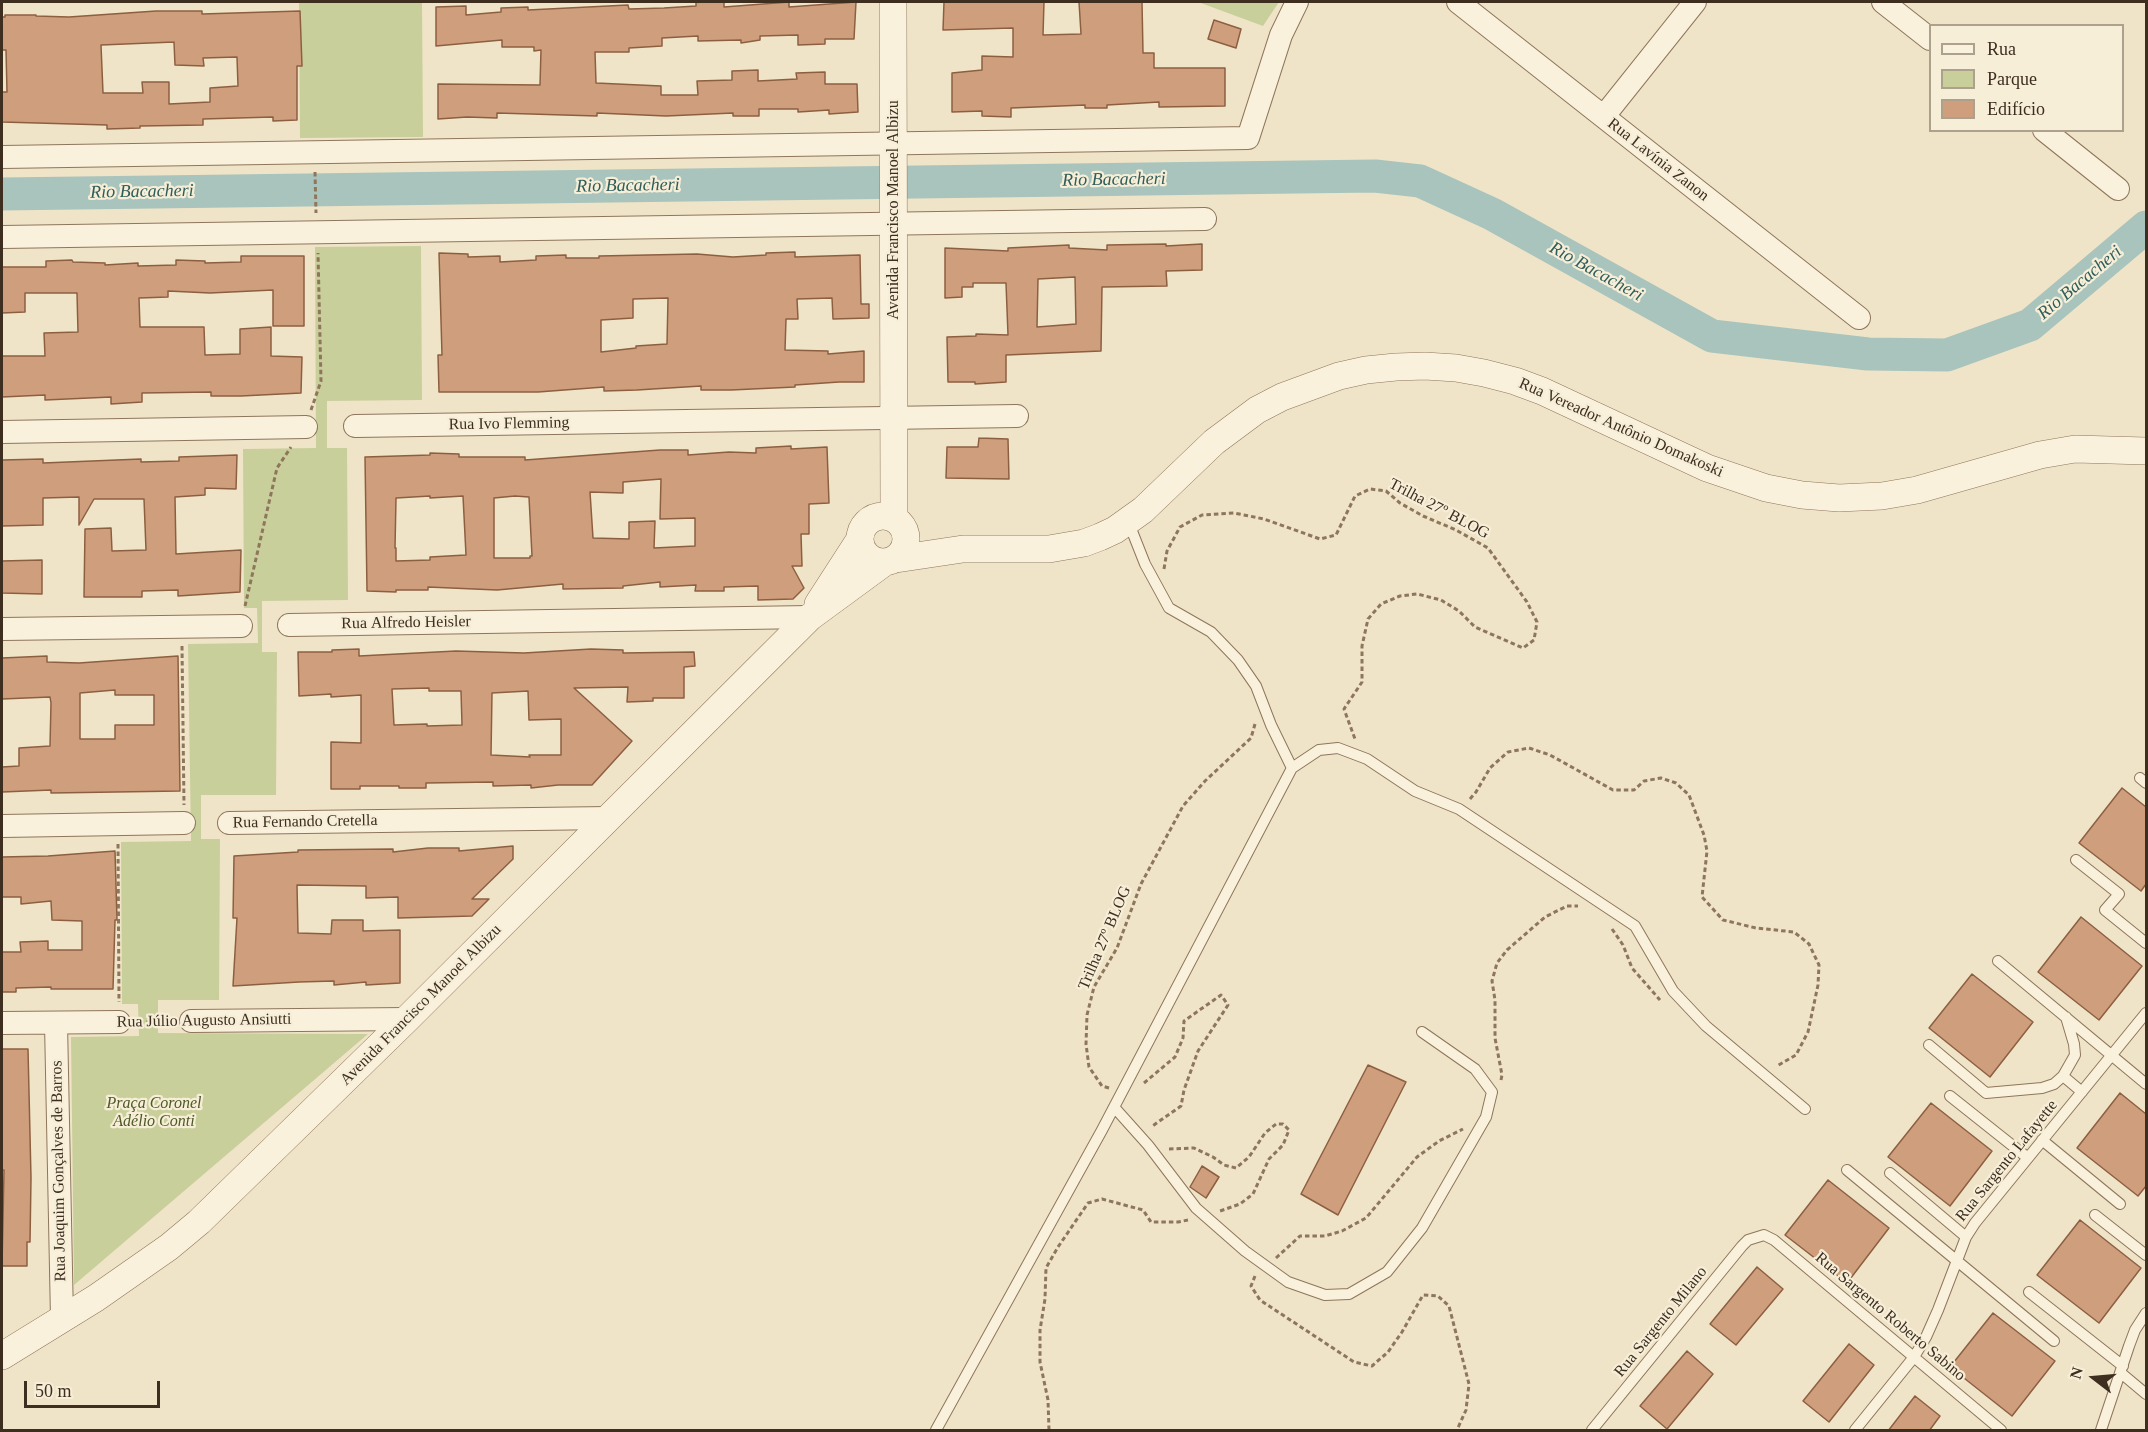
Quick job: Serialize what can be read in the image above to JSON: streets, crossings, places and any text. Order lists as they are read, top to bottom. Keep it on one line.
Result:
{"streets":{"street":["Rua Lavínia Zanon","Avenida Francisco Manoel Albizu","Rua Ivo Flemming","Rua Vereador Antônio Domakoski","Rua Alfredo Heisler","Rua Fernando Cretella","Rua Júlio Augusto Ansiutti","Rua Joaquim Gonçalves de Barros"],"lane":["Rua Sargento Lafayette","Rua Sargento Roberto Sabino","Rua Sargento Milano"],"path":["Trilha 27º BLOG"]},"crossings":[["Avenida Francisco Manoel Albizu","Rua Ivo Flemming"],["Avenida Francisco Manoel Albizu","Rua Vereador Antônio Domakoski"],["Avenida Francisco Manoel Albizu","Rua Alfredo Heisler"],["Avenida Francisco Manoel Albizu","Rua Fernando Cretella"],["Avenida Francisco Manoel Albizu","Rua Júlio Augusto Ansiutti"],["Avenida Francisco Manoel Albizu","Rua Joaquim Gonçalves de Barros"],["Rua Júlio Augusto Ansiutti","Rua Joaquim Gonçalves de Barros"],["Rua Sargento Lafayette","Rua Sargento Roberto Sabino"],["Rua Sargento Roberto Sabino","Rua Sargento Milano"]],"water":["Rio Bacacheri"],"parks":["Praça Coronel Adélio Conti"],"legend":["Rua","Parque","Edifício"],"scale_bar":"50 m","north":"left"}
